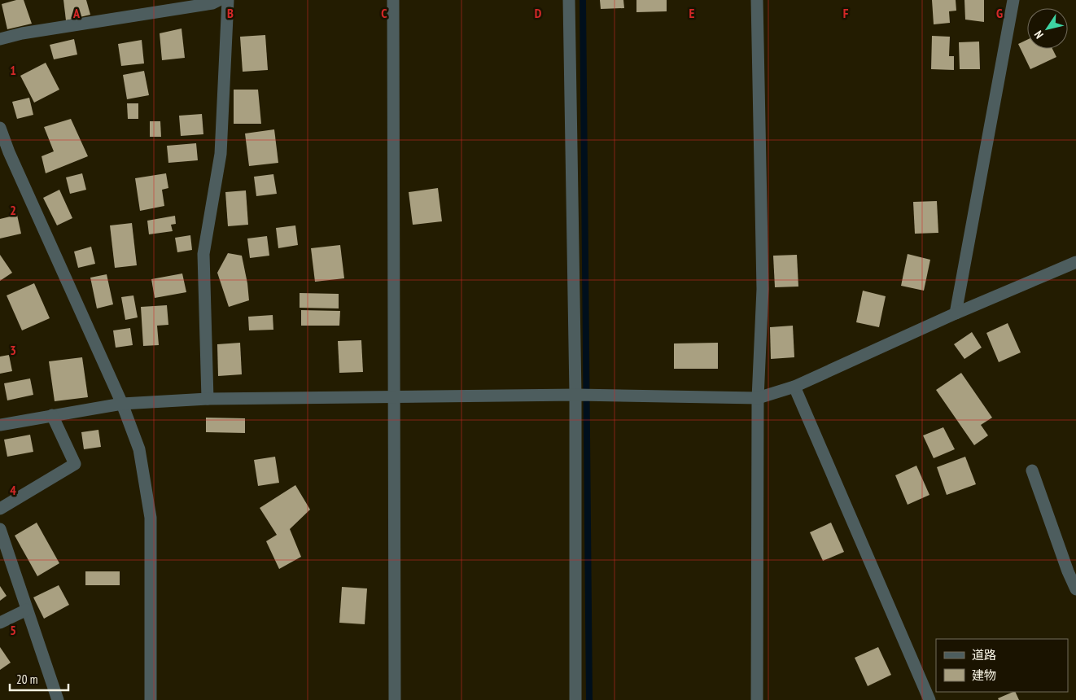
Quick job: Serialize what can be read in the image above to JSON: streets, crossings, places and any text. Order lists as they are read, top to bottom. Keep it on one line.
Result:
{"legend":["道路","建物"],"scale_bar":"20 m","north":"bottom left","grid":{"columns":["A","B","C","D","E","F","G"],"rows":["1","2","3","4","5"]}}
